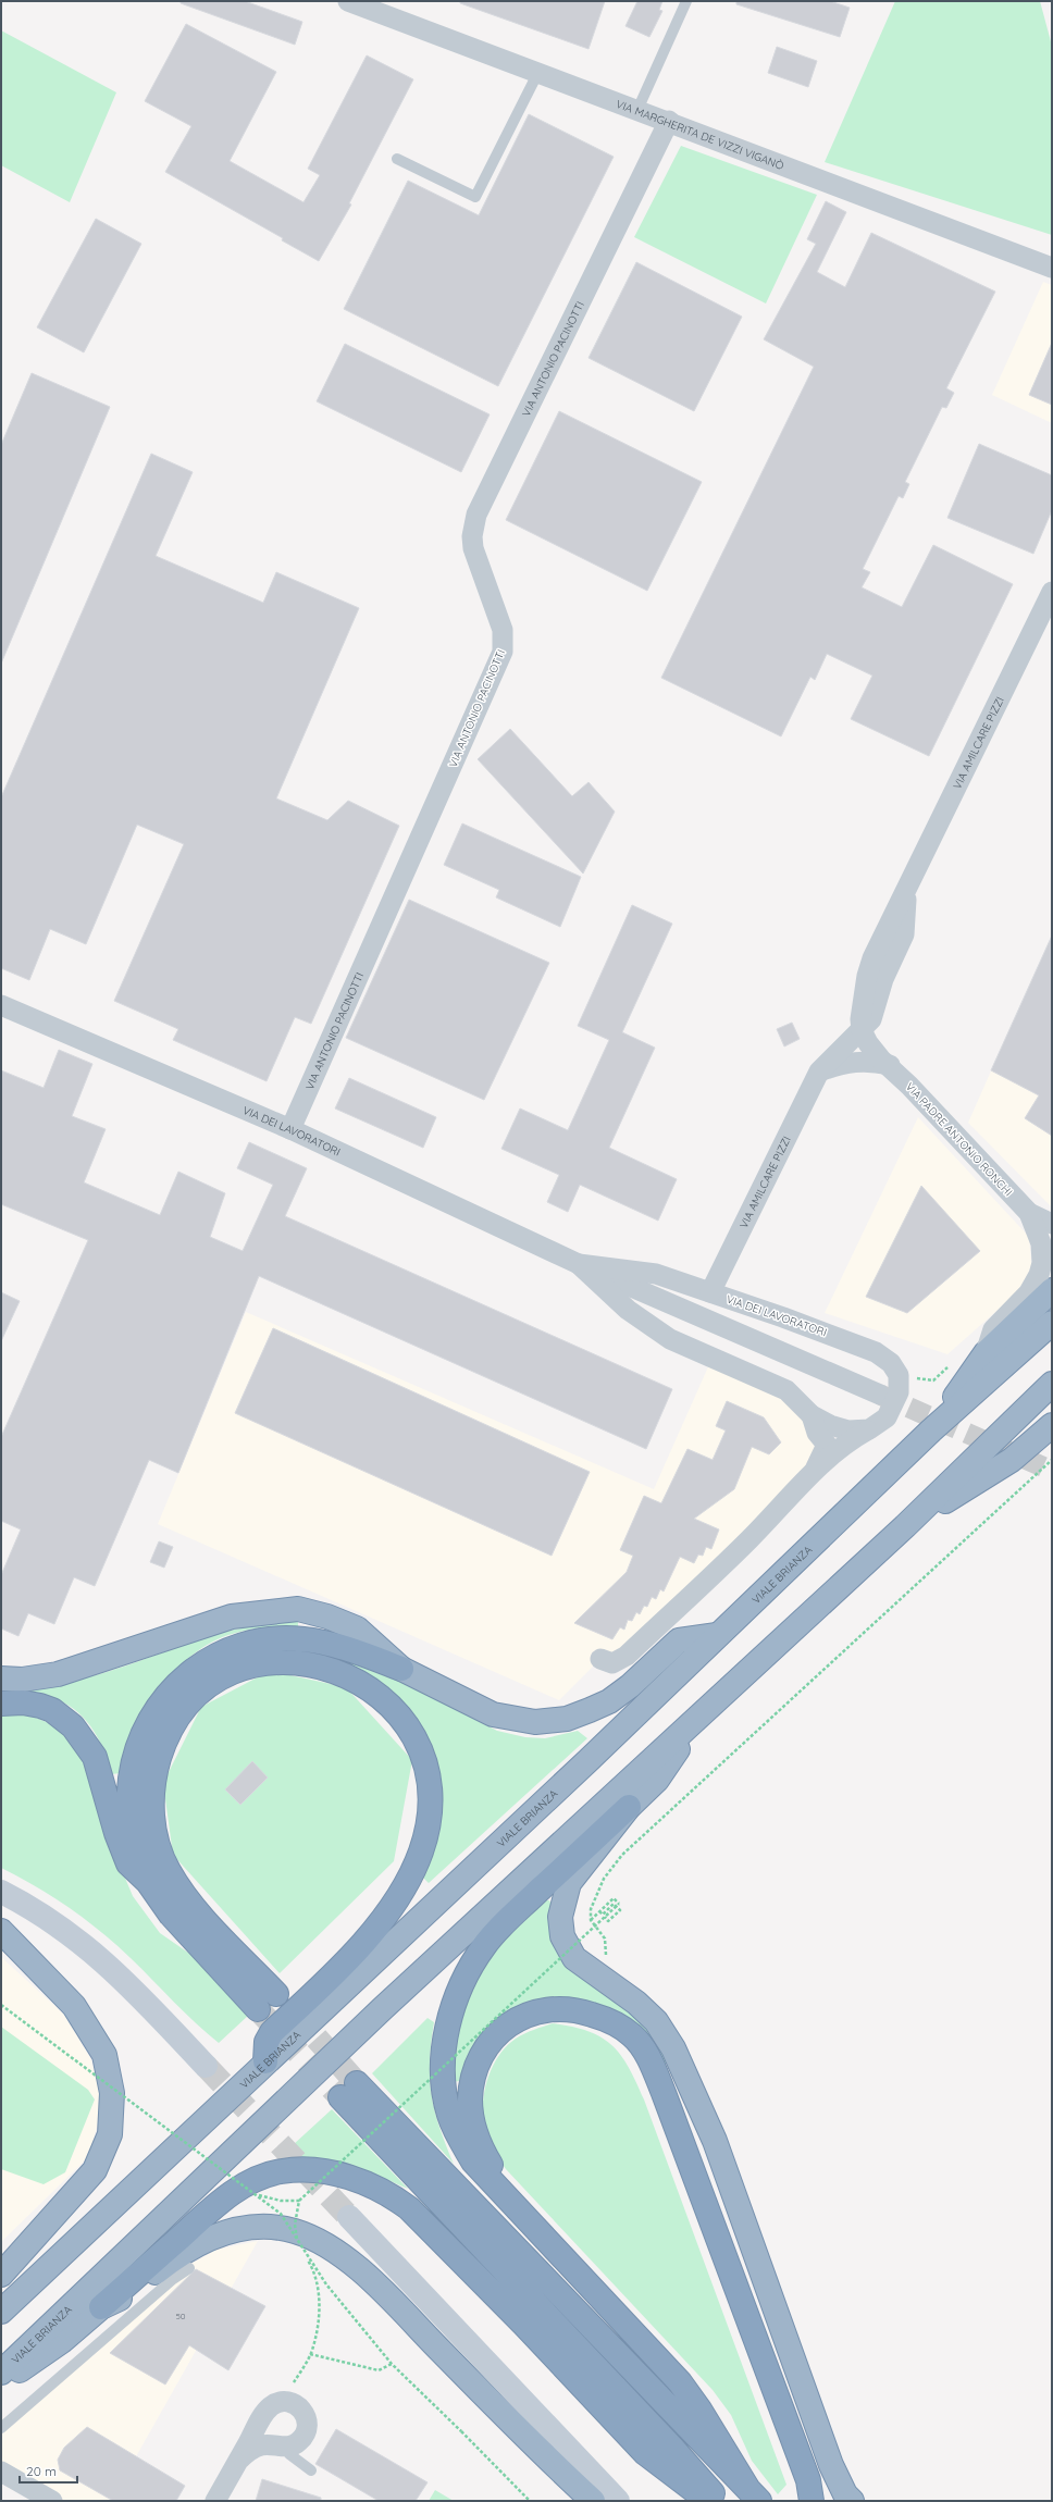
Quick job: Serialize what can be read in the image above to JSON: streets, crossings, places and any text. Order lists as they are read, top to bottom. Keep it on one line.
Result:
{"streets":{"highway":["VIALE BRIANZA"],"street":["VIA MARGHERITA DE VIZZI VIGANÒ","VIA ANTONIO PACINOTTI","VIA AMILCARE PIZZI","VIA DEI LAVORATORI","VIA PADRE ANTONIO RONCHI"]},"crossings":[["VIA MARGHERITA DE VIZZI VIGANÒ","VIA ANTONIO PACINOTTI"],["VIA ANTONIO PACINOTTI","VIA DEI LAVORATORI"],["VIA AMILCARE PIZZI","VIA DEI LAVORATORI"],["VIA AMILCARE PIZZI","VIA PADRE ANTONIO RONCHI"]],"house_numbers":["50"],"scale_bar":"20 m"}
